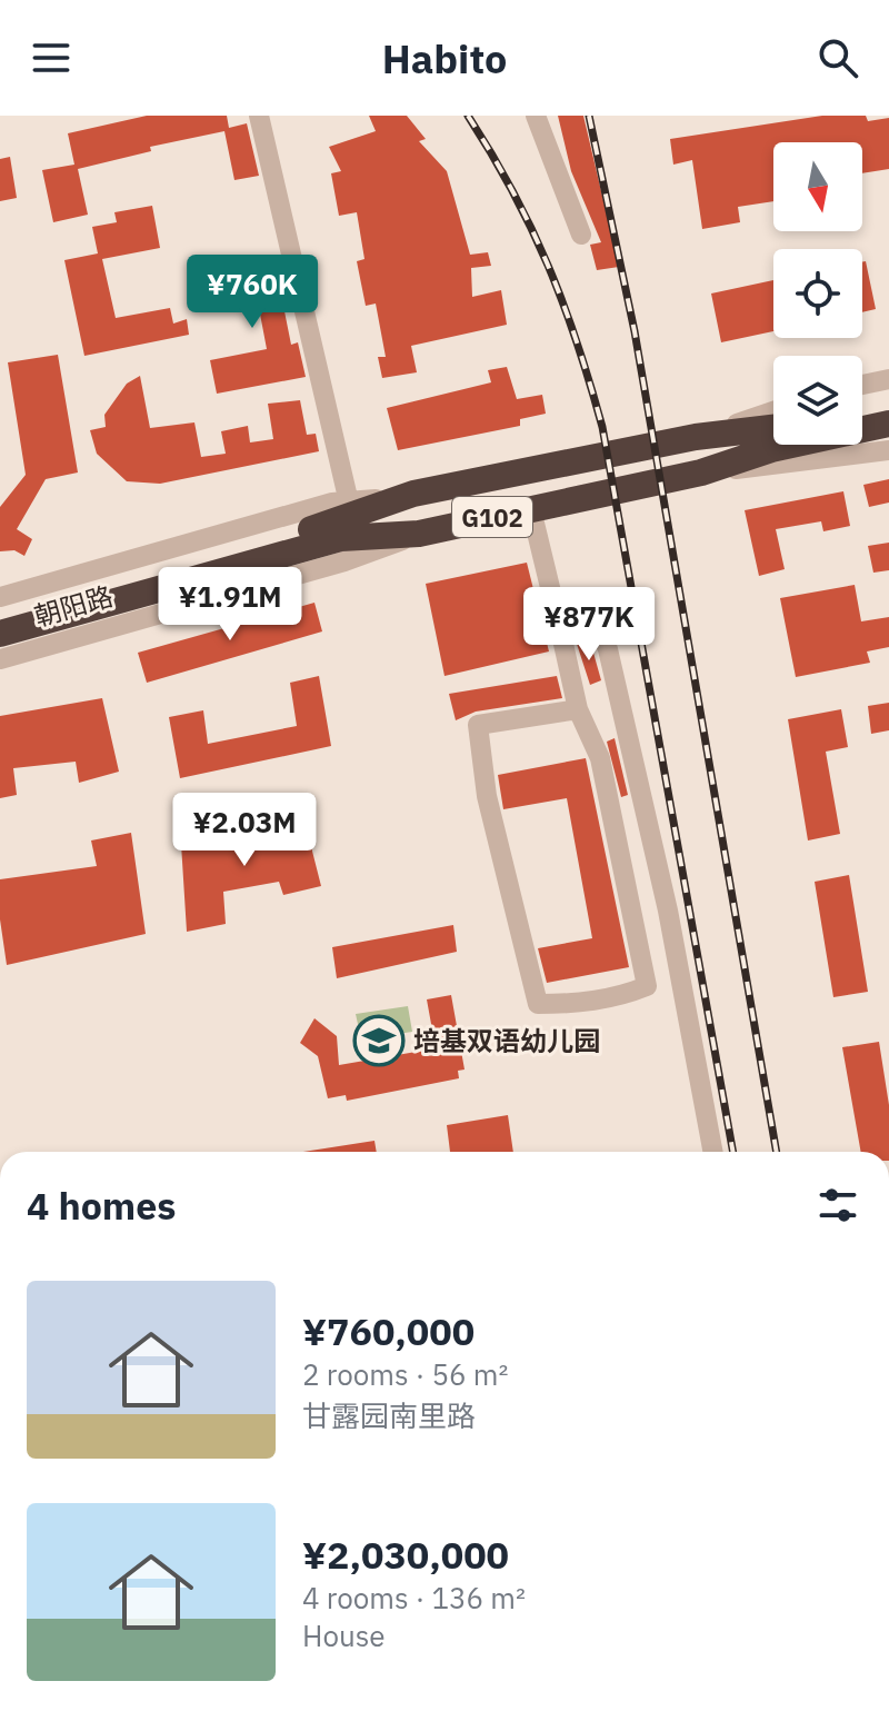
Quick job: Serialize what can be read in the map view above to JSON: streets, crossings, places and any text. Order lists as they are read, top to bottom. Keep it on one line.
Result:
{"streets":{"highway":["G102","朝阳路"]},"places":{"school or university":["培基双语幼儿园"]},"north":"bottom","page":{"header":"Habito","price":["¥760K","¥1.91M","¥877K","¥2.03M"],"heading":"4 homes","list":[{"name":"¥760,000","note":"2 rooms · 56 m² · 甘露园南里路"},{"name":"¥2,030,000","note":"4 rooms · 136 m² · House"}]}}
